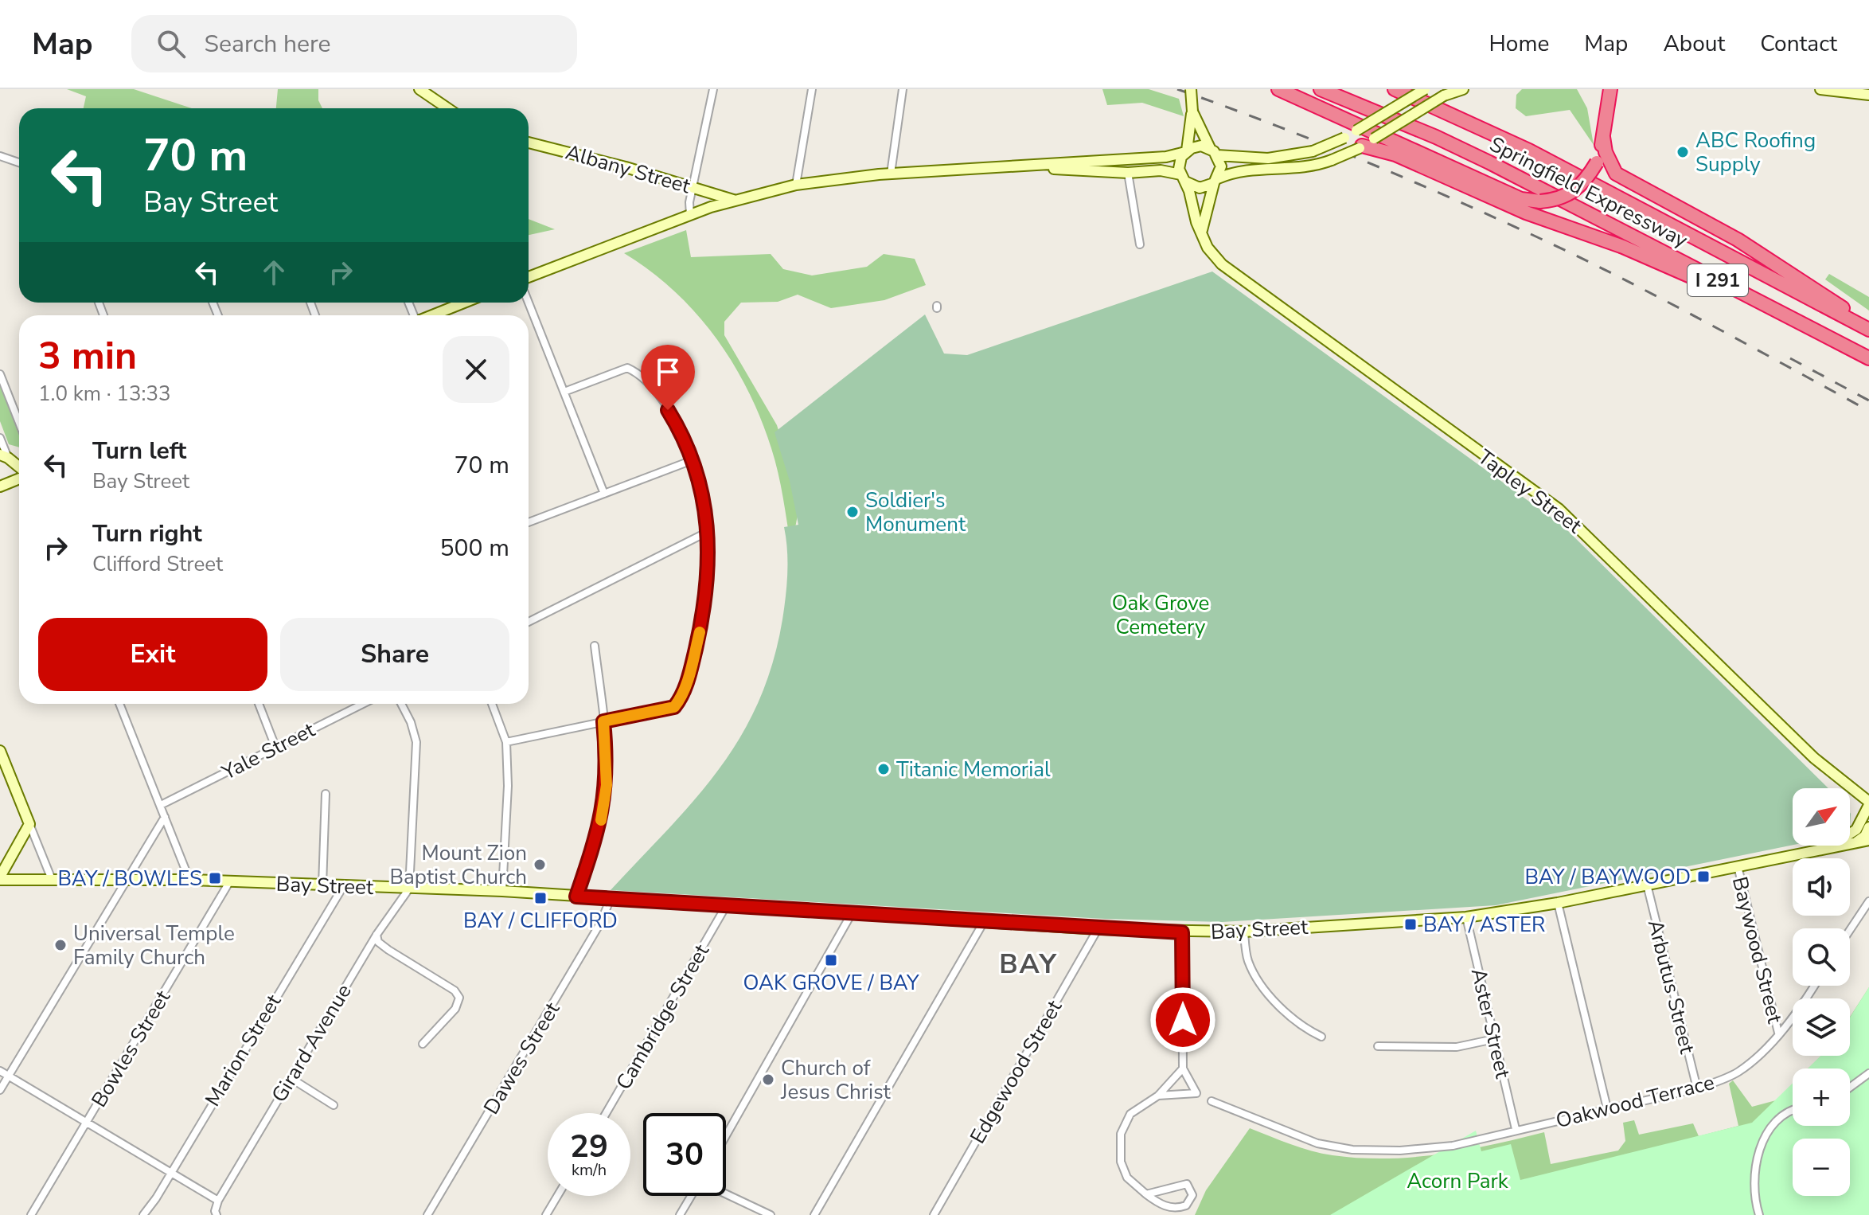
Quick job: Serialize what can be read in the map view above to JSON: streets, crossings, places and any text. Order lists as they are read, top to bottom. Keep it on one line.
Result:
{"streets":{"highway":["Springfield Expressway","I 291"],"main road":["Albany Street","Tapley Street","Bay Street"],"street":["Yale Street","Baywood Street","Arbutus Street","Cambridge Street","Aster Street","Girard Avenue","Bowles Street","Marion Street","Dawes Street","Edgewood Street","Oakwood Terrace"]},"crossings":[["Tapley Street","Bay Street"],["Bay Street","Baywood Street"],["Bay Street","Arbutus Street"],["Bay Street","Cambridge Street"],["Bay Street","Aster Street"],["Bay Street","Girard Avenue"],["Bay Street","Bowles Street"],["Bay Street","Marion Street"],["Bay Street","Dawes Street"],["Bay Street","Edgewood Street"],["Baywood Street","Oakwood Terrace"],["Arbutus Street","Oakwood Terrace"],["Aster Street","Oakwood Terrace"]],"districts":["BAY"],"parks":["Oak Grove Cemetery","Acorn Park"],"places":{"other":["ABC Roofing Supply","Soldier's Monument","Titanic Memorial","Mount Zion Baptist Church","Universal Temple Family Church","Church of Jesus Christ"],"transit":["BAY / BAYWOOD","BAY / BOWLES","BAY / CLIFFORD","BAY / ASTER","OAK GROVE / BAY"]},"north":"top right","page":{"header":"Map","search":"Search here","nav":["Home","Map","About","Contact"],"turn":["70 m","Bay Street"],"heading":["3 min","1.0 km · 13:33"],"list":[{"name":"Turn left","note":"Bay Street","value":"70 m"},{"name":"Turn right","note":"Clifford Street","value":"500 m"}],"buttons":["Exit","Share"],"map_buttons":["+","−"],"speed":"29 km/h","limit":"30"}}
